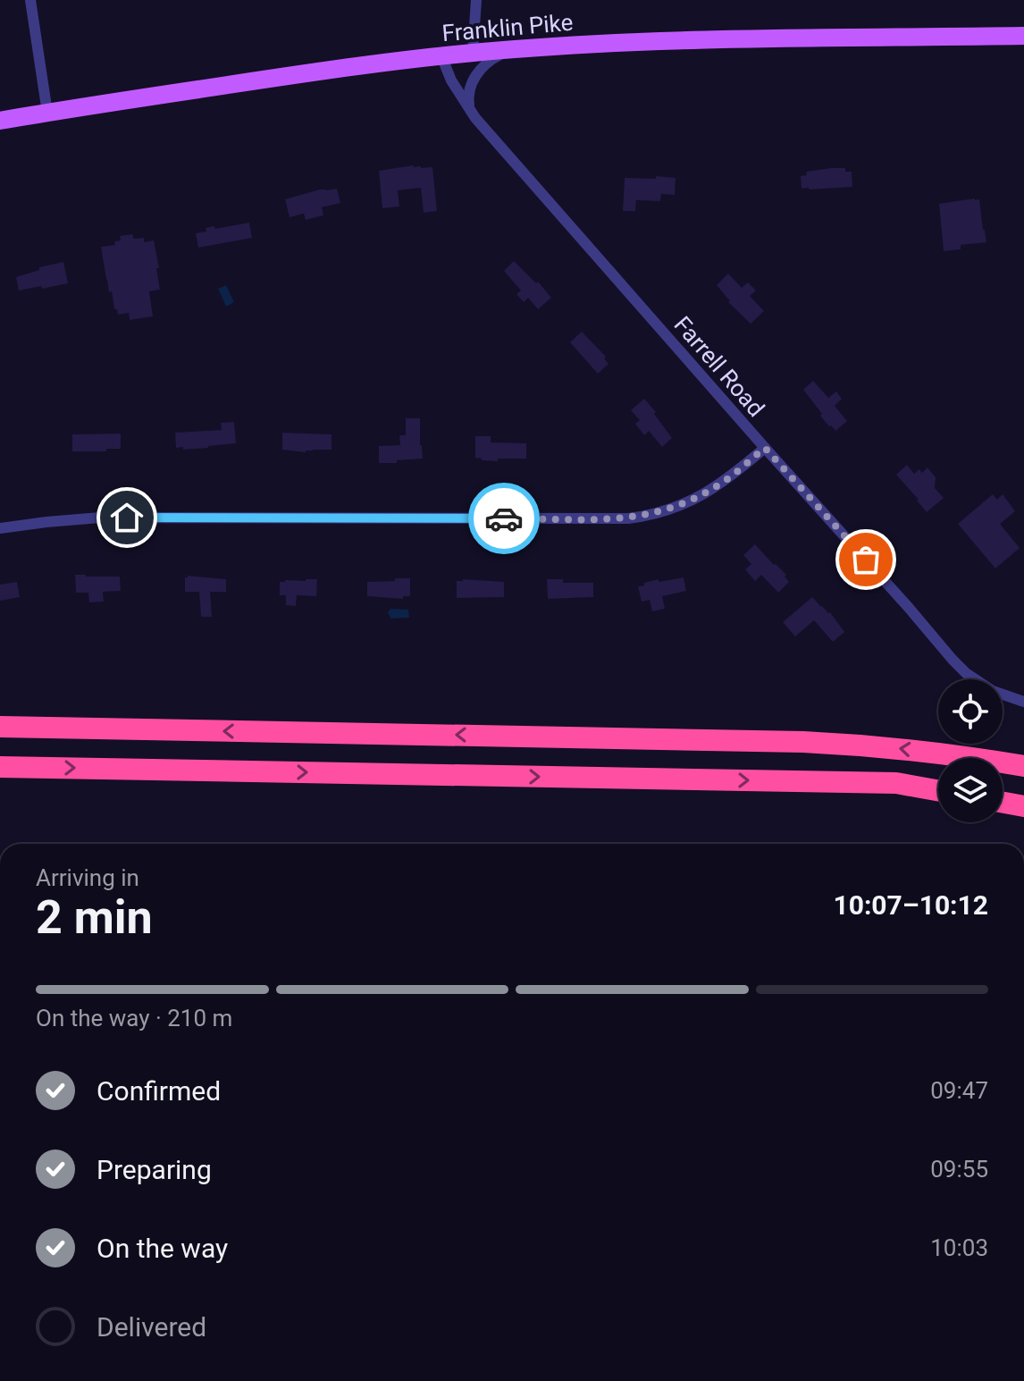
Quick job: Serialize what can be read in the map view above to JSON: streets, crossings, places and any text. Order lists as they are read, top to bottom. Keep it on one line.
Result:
{"streets":{"main road":["Franklin Pike"],"street":["Farrell Road"]},"crossings":[["Franklin Pike","Farrell Road"]],"page":{"heading":["2 min","Arriving in","10:07–10:12"],"bar":"On the way · 210 m","list":[["Confirmed","09:47"],["Preparing","09:55"],["On the way","10:03"],"Delivered"]}}
